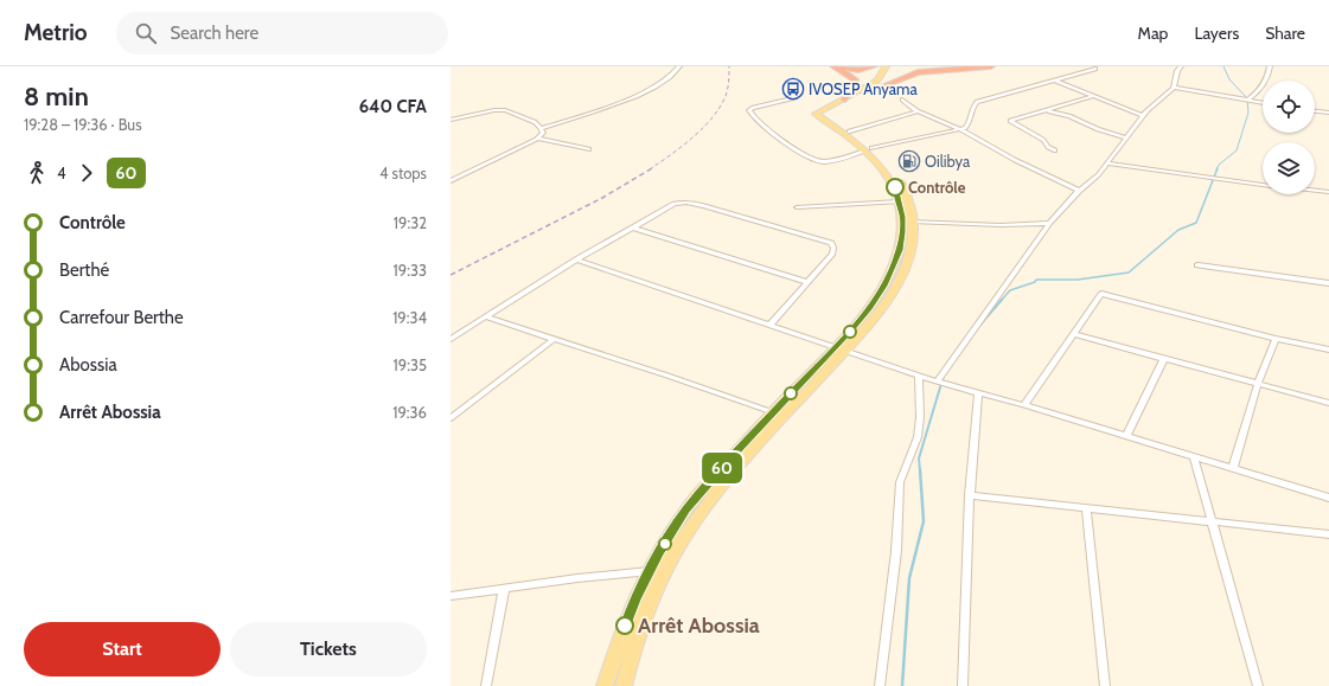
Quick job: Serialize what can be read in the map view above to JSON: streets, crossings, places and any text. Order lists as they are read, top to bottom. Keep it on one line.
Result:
{"places":{"bus stop":["IVOSEP Anyama"],"fuel station":["Oilibya"],"other":["Contrôle","Arrêt Abossia"]},"lines":["bus line 60"],"page":{"header":"Metrio","search":"Search here","nav":["Map","Layers","Share"],"heading":["8 min","19:28 – 19:36 · Bus","640 CFA"],"on_map":"60","legs":["4","60","4 stops"],"list":[{"name":"Contrôle","value":"19:32"},{"name":"Berthé","value":"19:33"},{"name":"Carrefour Berthe","value":"19:34"},{"name":"Abossia","value":"19:35"},{"name":"Arrêt Abossia","value":"19:36"}],"buttons":["Start","Tickets"]}}
